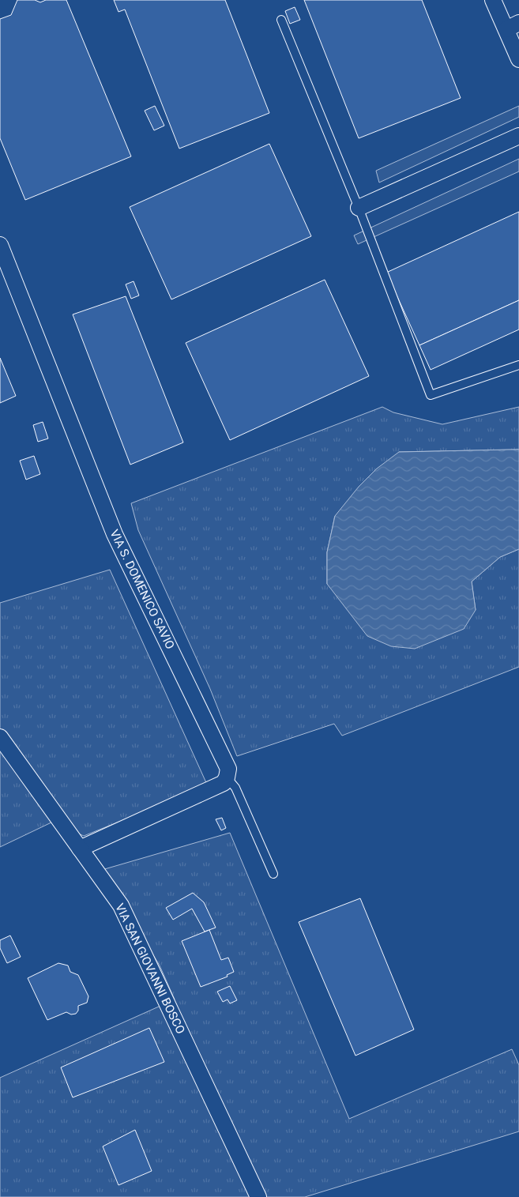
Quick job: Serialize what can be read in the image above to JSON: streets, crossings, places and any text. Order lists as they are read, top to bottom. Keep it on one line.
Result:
{"streets":{"street":["VIA S. DOMENICO SAVIO","VIA SAN GIOVANNI BOSCO"]}}
